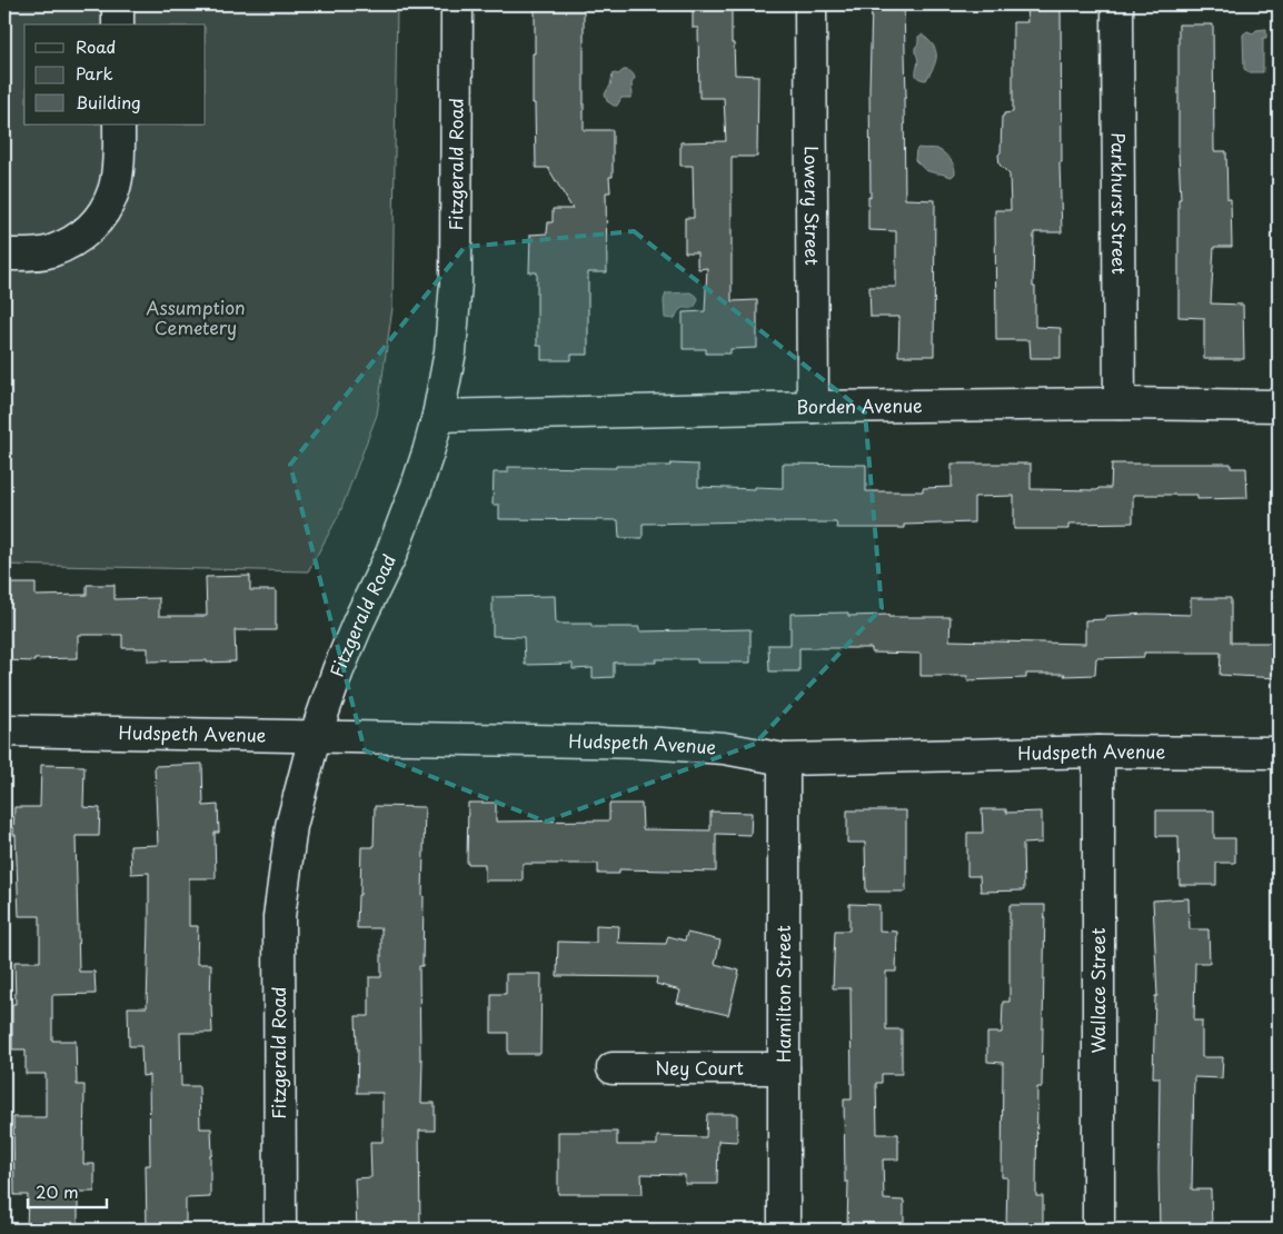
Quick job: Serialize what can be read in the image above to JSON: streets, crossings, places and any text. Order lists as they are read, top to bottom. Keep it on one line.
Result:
{"streets":{"street":["Fitzgerald Road","Parkhurst Street","Lowery Street","Borden Avenue","Hudspeth Avenue","Wallace Street","Hamilton Street","Ney Court"]},"crossings":[["Fitzgerald Road","Borden Avenue"],["Fitzgerald Road","Hudspeth Avenue"],["Parkhurst Street","Borden Avenue"],["Lowery Street","Borden Avenue"],["Hudspeth Avenue","Wallace Street"],["Hudspeth Avenue","Hamilton Street"],["Hamilton Street","Ney Court"]],"parks":["Assumption Cemetery"],"legend":["Road","Park","Building"],"scale_bar":"20 m"}
